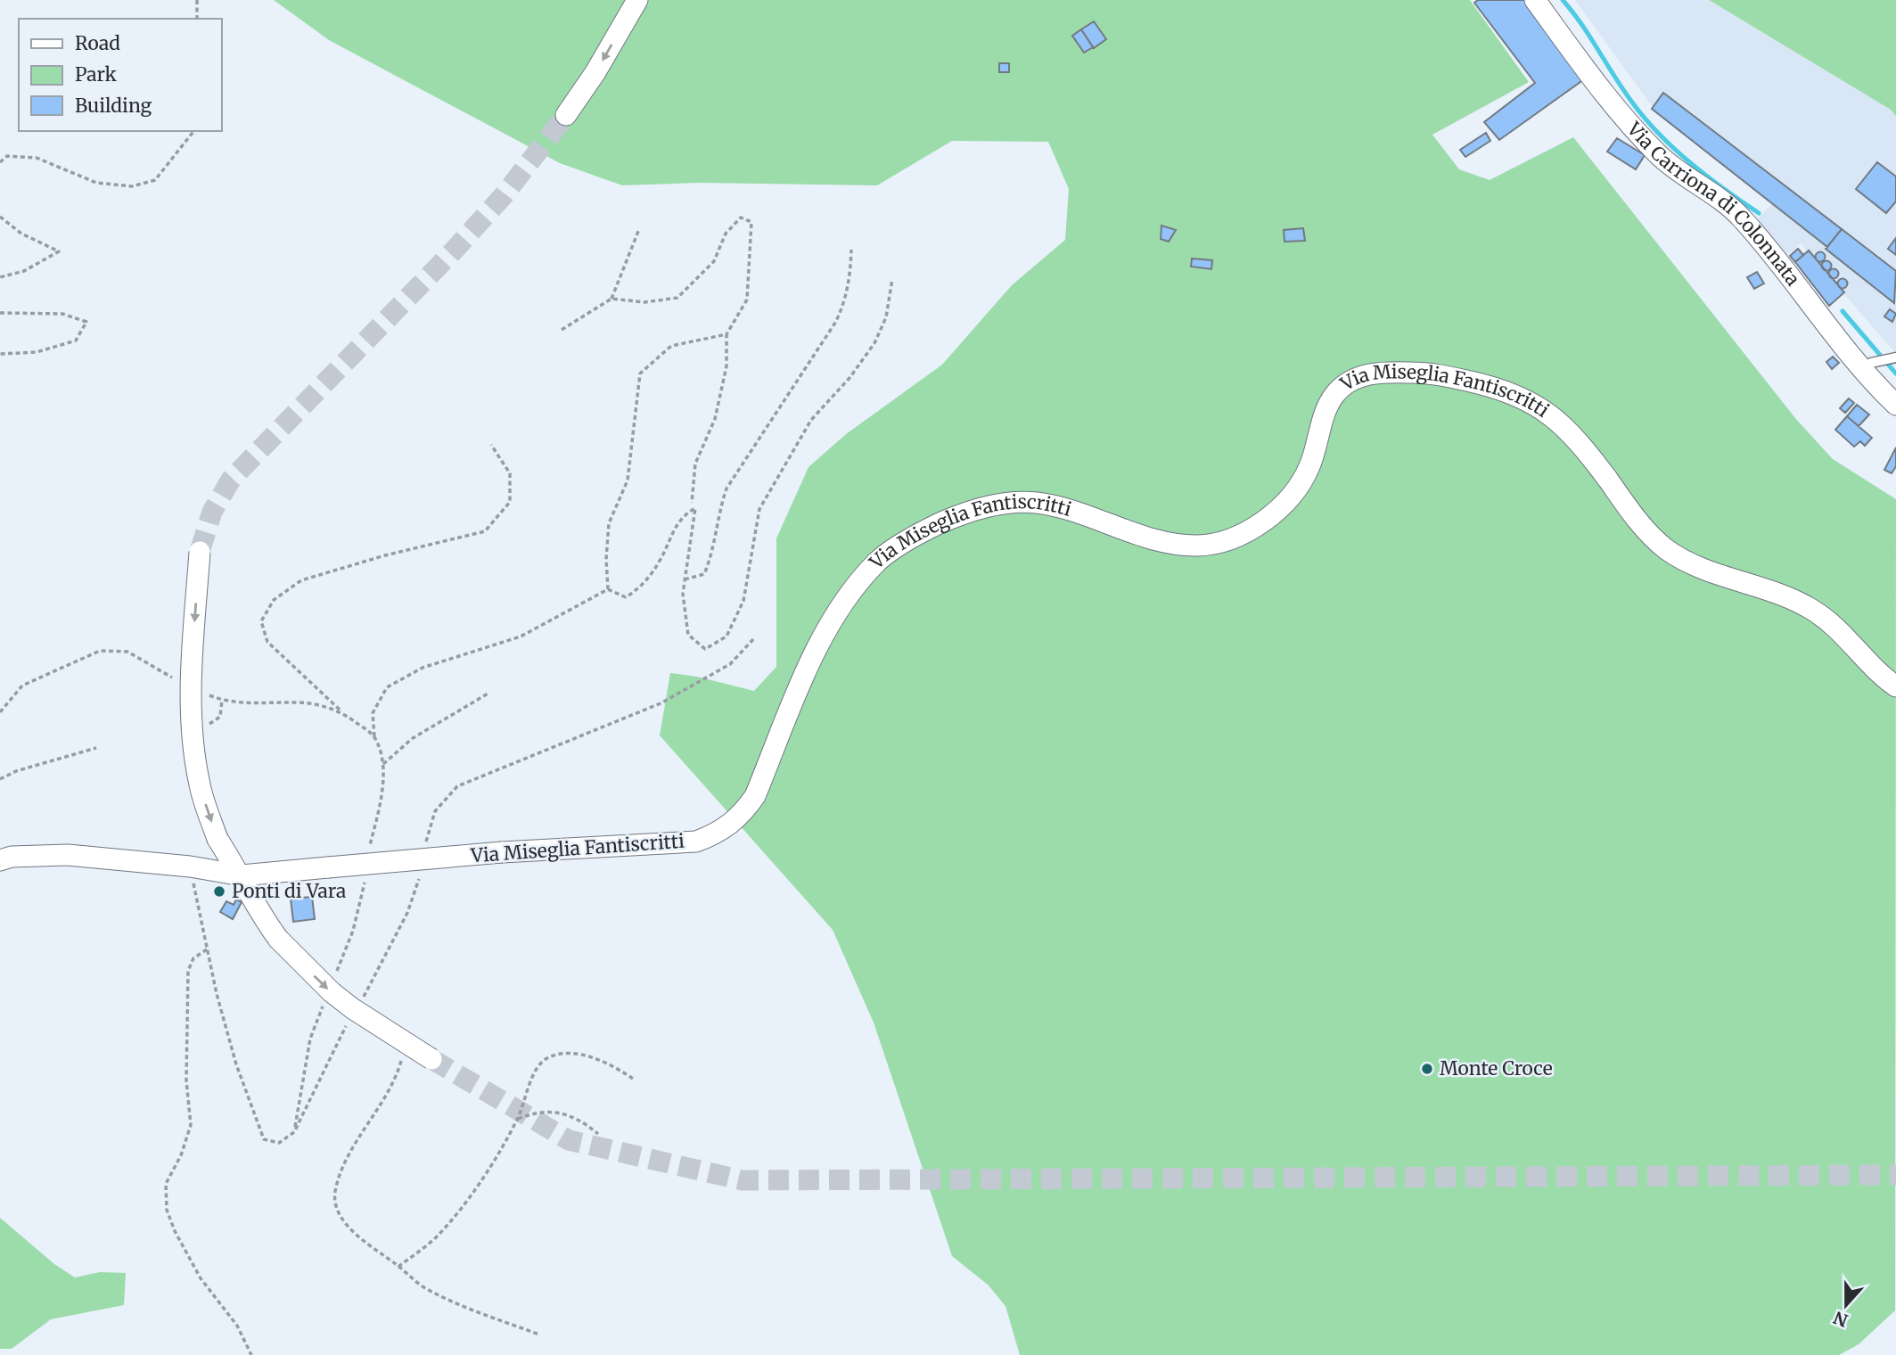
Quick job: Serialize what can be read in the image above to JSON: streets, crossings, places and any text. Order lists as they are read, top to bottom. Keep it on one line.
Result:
{"streets":{"street":["Via Carriona di Colonnata","Via Miseglia Fantiscritti"]},"places":["Ponti di Vara","Monte Croce"],"legend":["Road","Park","Building"],"north":"bottom"}
